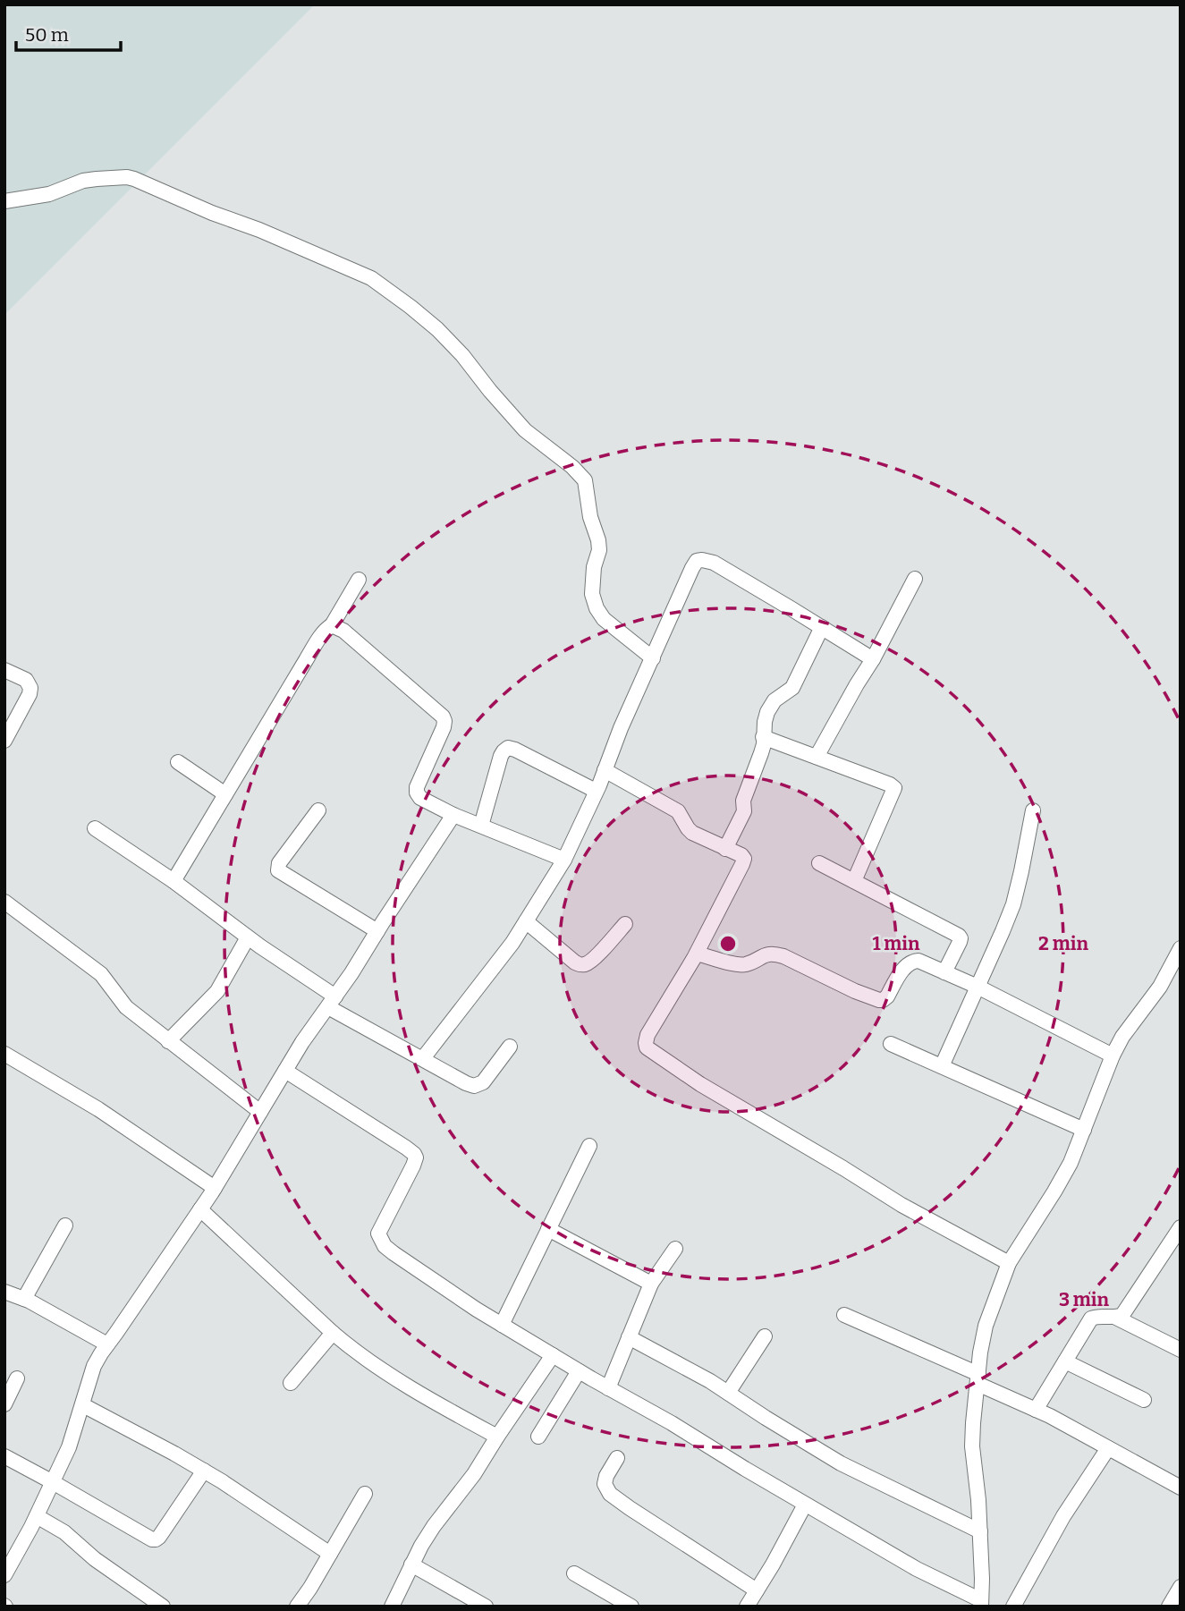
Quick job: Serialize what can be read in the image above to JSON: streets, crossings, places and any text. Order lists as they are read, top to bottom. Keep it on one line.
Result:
{"scale_bar":"50 m","rings":["1 min","2 min","3 min"]}
